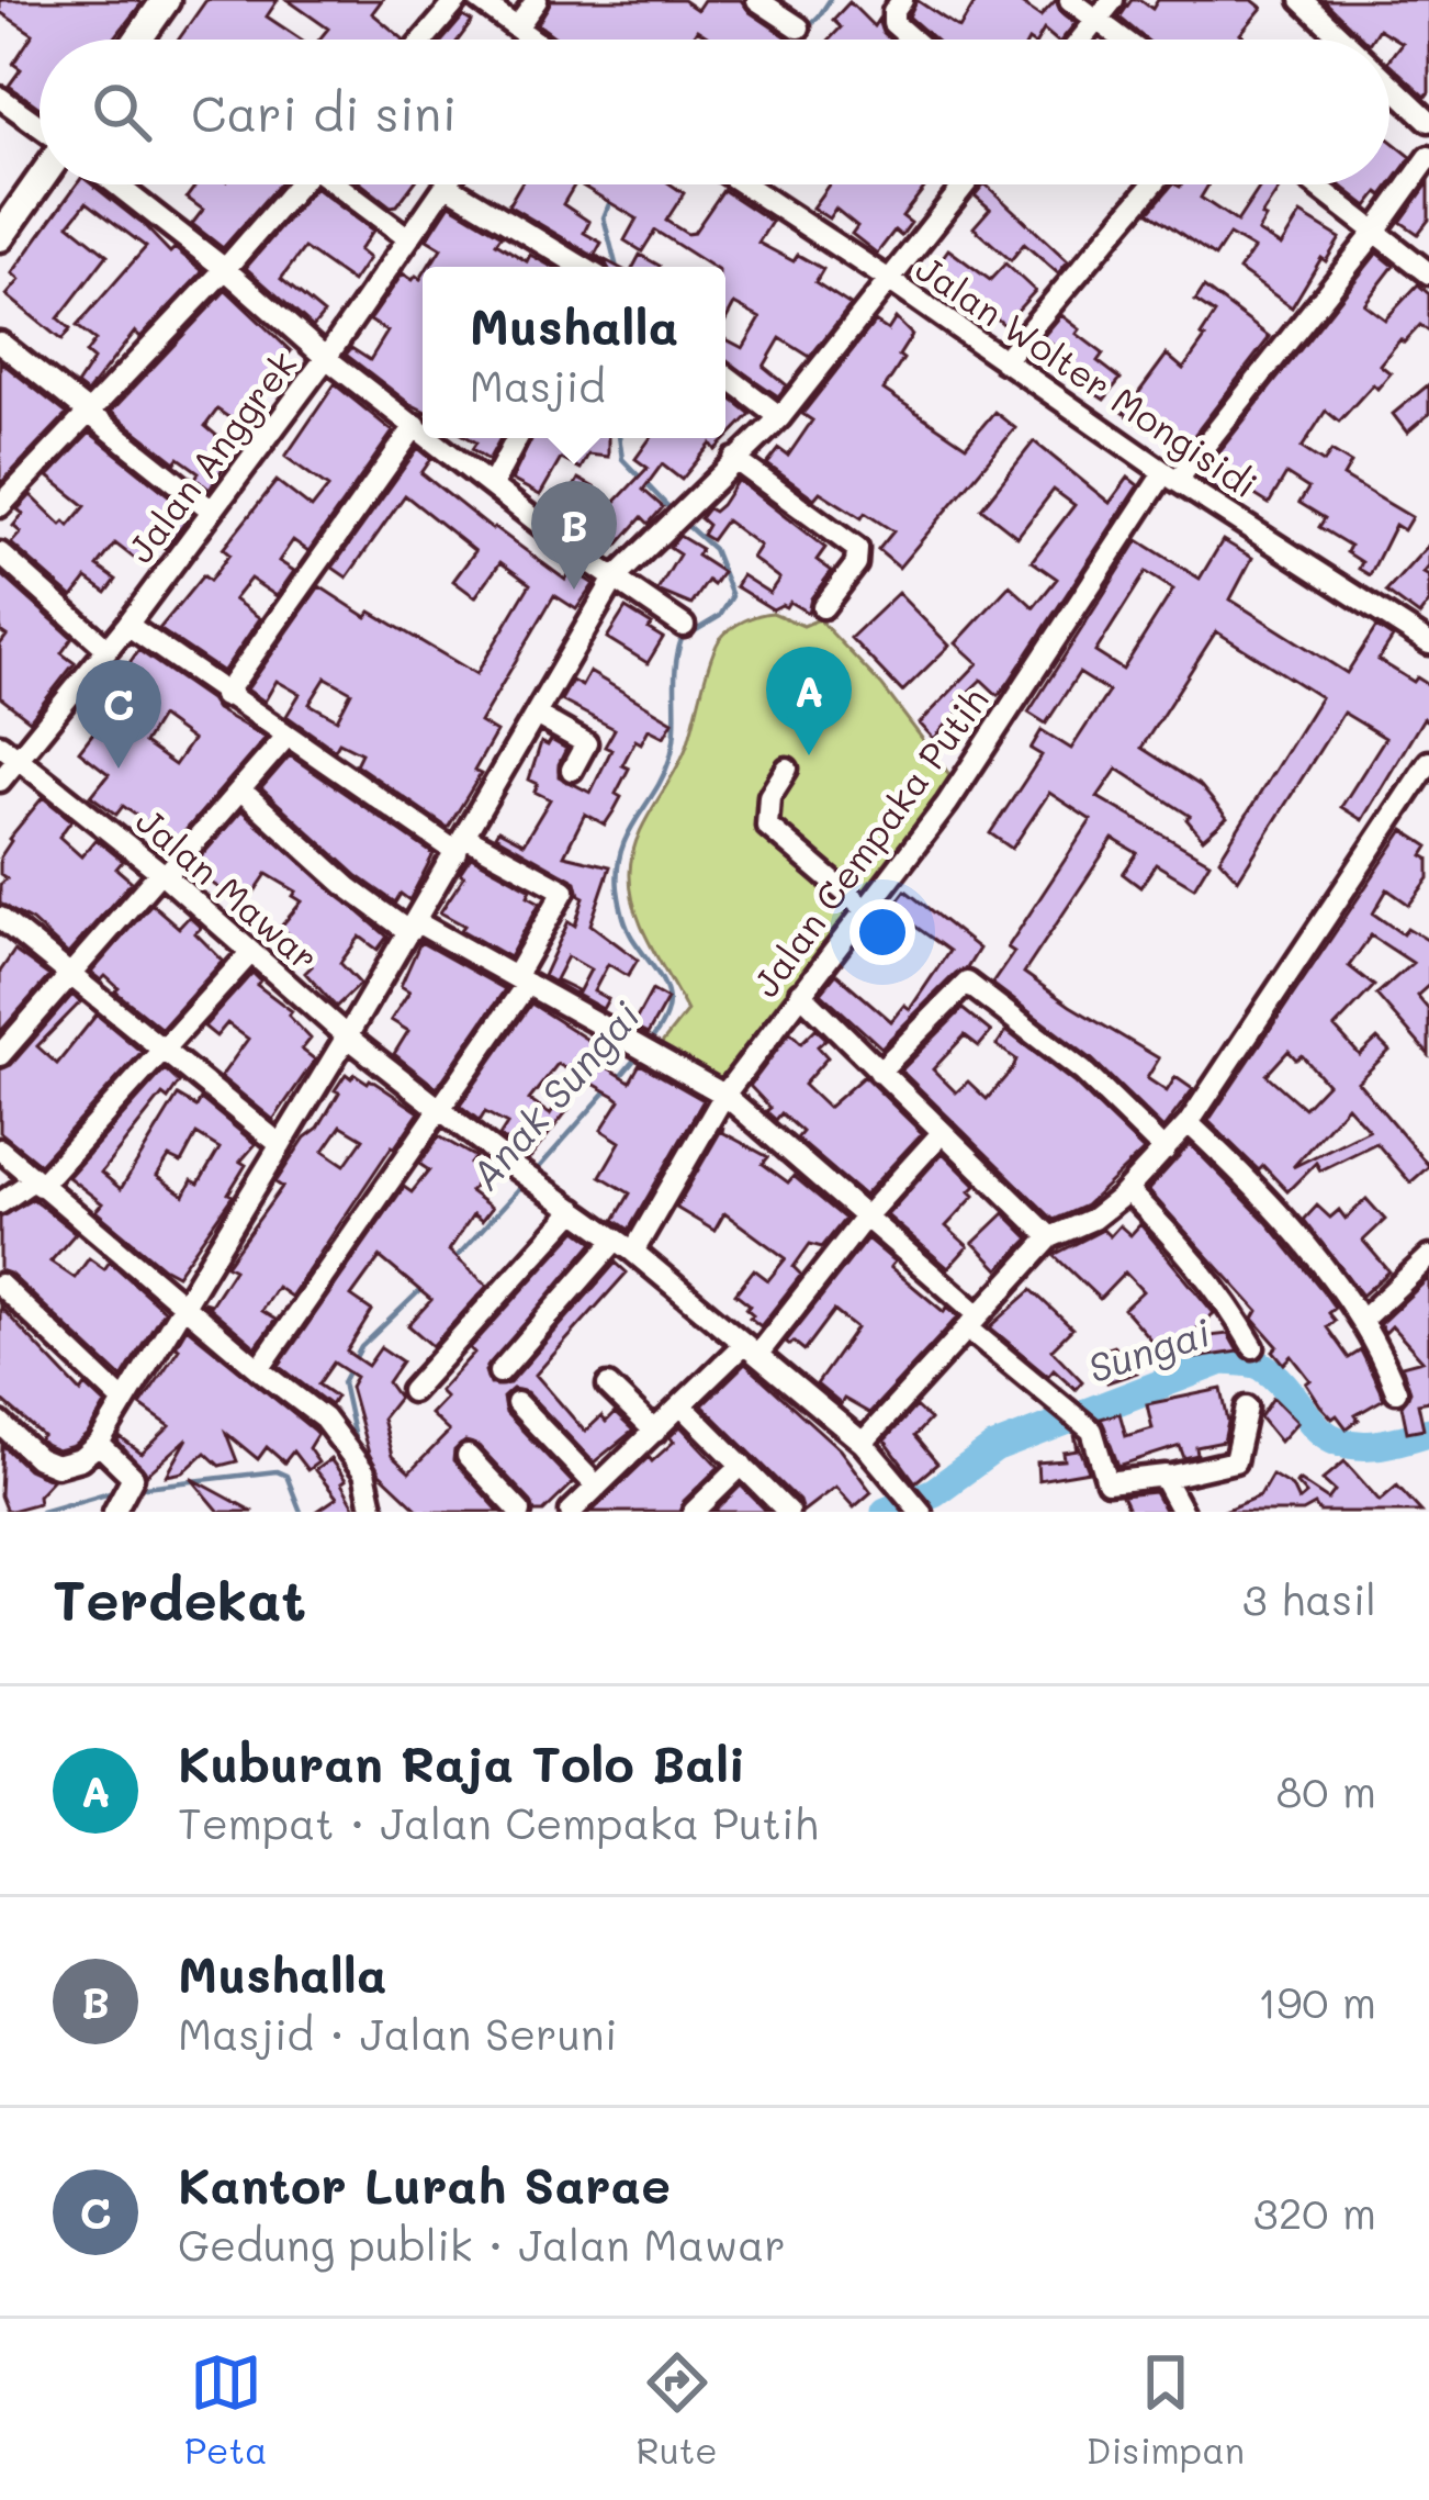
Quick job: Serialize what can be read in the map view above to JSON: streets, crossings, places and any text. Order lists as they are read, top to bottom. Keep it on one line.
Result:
{"streets":{"street":["Jalan Wolter Mongisidi","Jalan Anggrek","Jalan Cempaka Putih","Jalan Mawar"]},"crossings":[["Jalan Wolter Mongisidi","Jalan Cempaka Putih"],["Jalan Anggrek","Jalan Mawar"],["Jalan Cempaka Putih","Jalan Mawar"]],"water":["Anak Sungai","Sungai"],"page":{"search":"Cari di sini","popup":["Mushalla","Masjid"],"pins":["B","A","C"],"heading":["Terdekat","3 hasil"],"list":[{"mark":"A","name":"Kuburan Raja Tolo Bali","note":"Tempat · Jalan Cempaka Putih","value":"80 m"},{"mark":"B","name":"Mushalla","note":"Masjid · Jalan Seruni","value":"190 m"},{"mark":"C","name":"Kantor Lurah Sarae","note":"Gedung publik · Jalan Mawar","value":"320 m"}],"nav":["Peta","Rute","Disimpan"]}}
